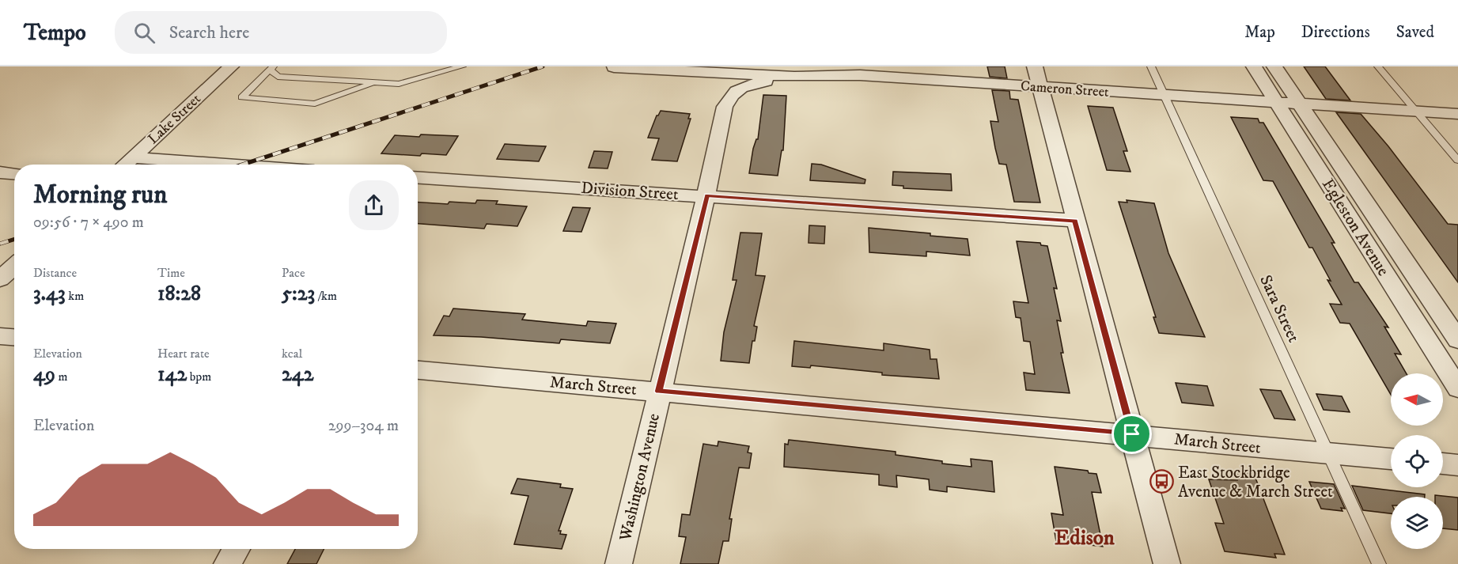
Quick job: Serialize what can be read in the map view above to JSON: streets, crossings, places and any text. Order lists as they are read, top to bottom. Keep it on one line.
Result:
{"streets":{"street":["Cameron Street","Lake Street","Division Street","Egleston Avenue","March Street","Washington Avenue"],"lane":["Sara Street"]},"crossings":[["Cameron Street","Egleston Avenue"],["Cameron Street","Sara Street"],["Cameron Street","Washington Avenue"],["Division Street","Washington Avenue"],["Sara Street","March Street"],["March Street","Washington Avenue"]],"districts":["Edison"],"places":{"bus stop":["East Stockbridge Avenue & March Street"]},"north":"left","page":{"header":"Tempo","search":"Search here","nav":["Map","Directions","Saved"],"heading":["Morning run","09:56 · 7 × 490 m"],"stats":[["Distance","3.43 km"],["Time","18:28"],["Pace","5:23 /km"],["Elevation","49 m"],["Heart rate","142 bpm"],["kcal","242"]],"chart":["Elevation","299–304 m"]}}
